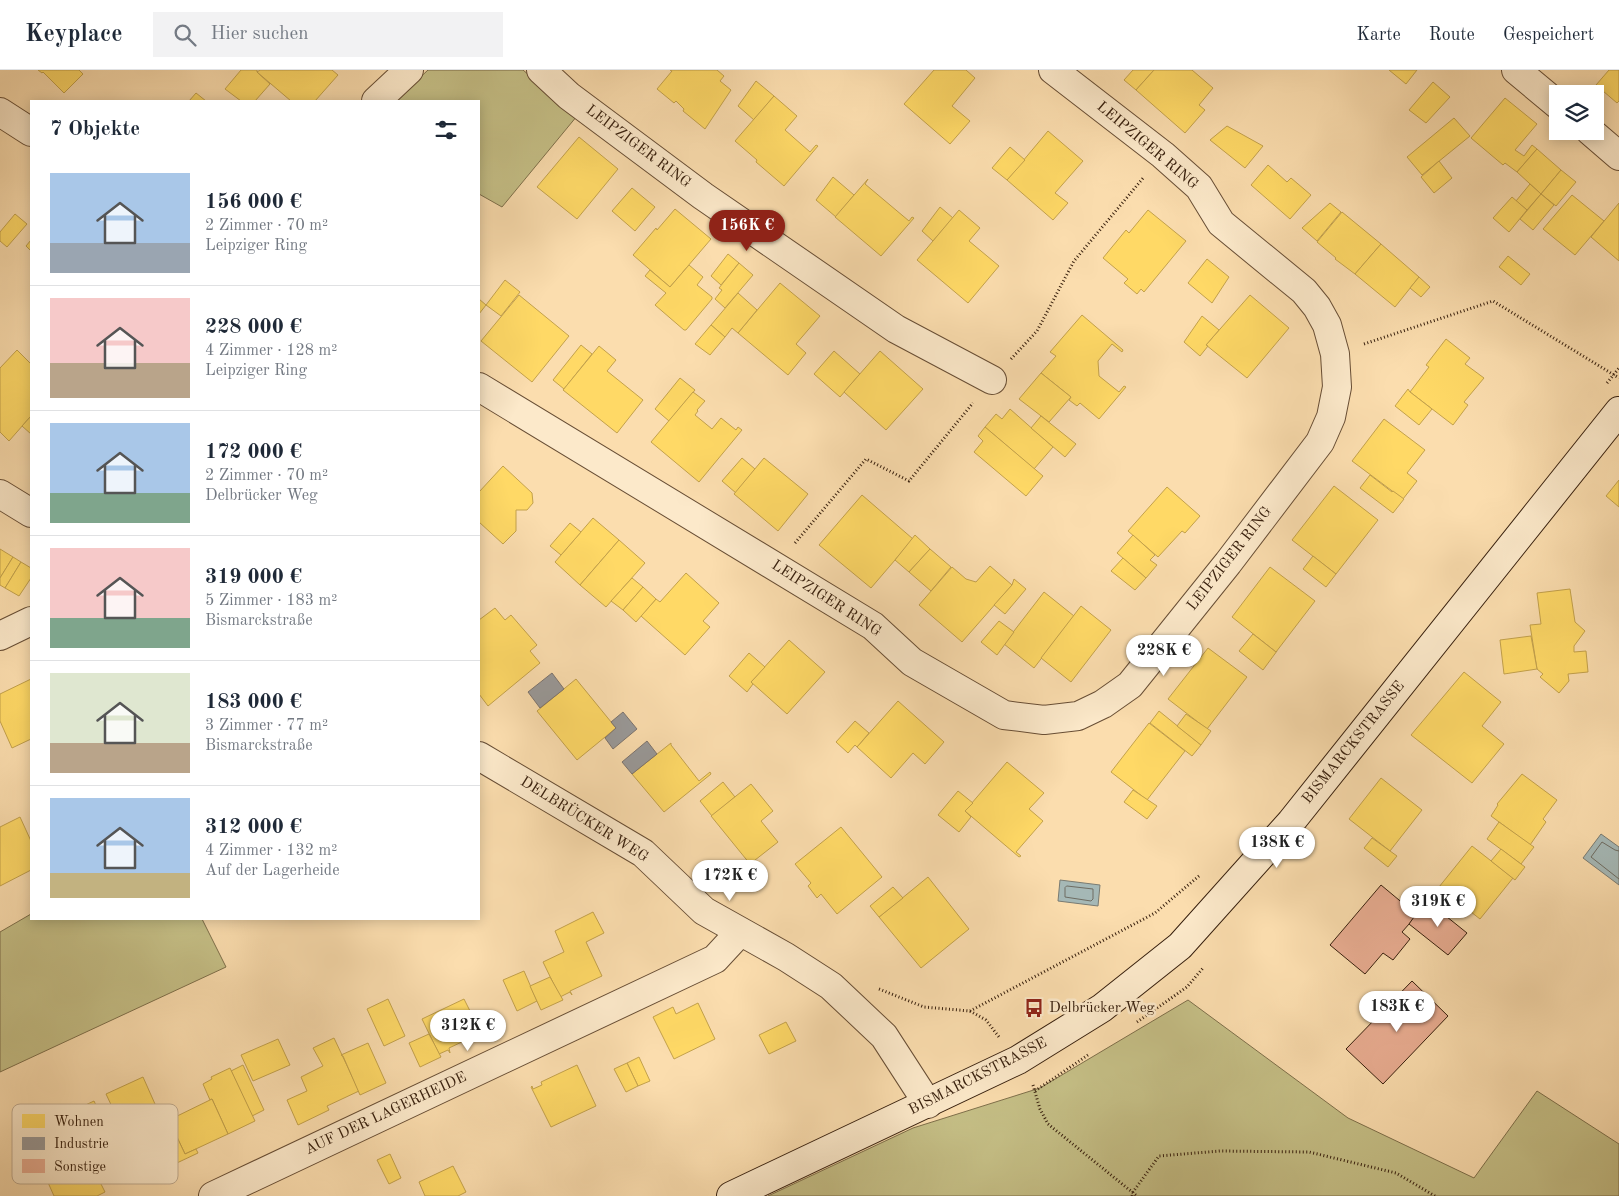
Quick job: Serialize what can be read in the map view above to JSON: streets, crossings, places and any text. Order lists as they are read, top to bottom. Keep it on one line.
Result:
{"streets":{"street":["LEIPZIGER RING","BISMARCKSTRASSE","DELBRÜCKER WEG","AUF DER LAGERHEIDE"]},"crossings":[["BISMARCKSTRASSE","DELBRÜCKER WEG"],["DELBRÜCKER WEG","AUF DER LAGERHEIDE"]],"places":{"bus stop":["Delbrücker Weg"]},"legend":["Wohnen","Industrie","Sonstige"],"page":{"header":"Keyplace","search":"Hier suchen","nav":["Karte","Route","Gespeichert"],"heading":"7 Objekte","list":[{"name":"156 000 €","note":"2 Zimmer · 70 m² · Leipziger Ring"},{"name":"228 000 €","note":"4 Zimmer · 128 m² · Leipziger Ring"},{"name":"172 000 €","note":"2 Zimmer · 70 m² · Delbrücker Weg"},{"name":"319 000 €","note":"5 Zimmer · 183 m² · Bismarckstraße"},{"name":"183 000 €","note":"3 Zimmer · 77 m² · Bismarckstraße"},{"name":"312 000 €","note":"4 Zimmer · 132 m² · Auf der Lagerheide"}],"price":["156K €","228K €","138K €","172K €","319K €","183K €","312K €"]}}
